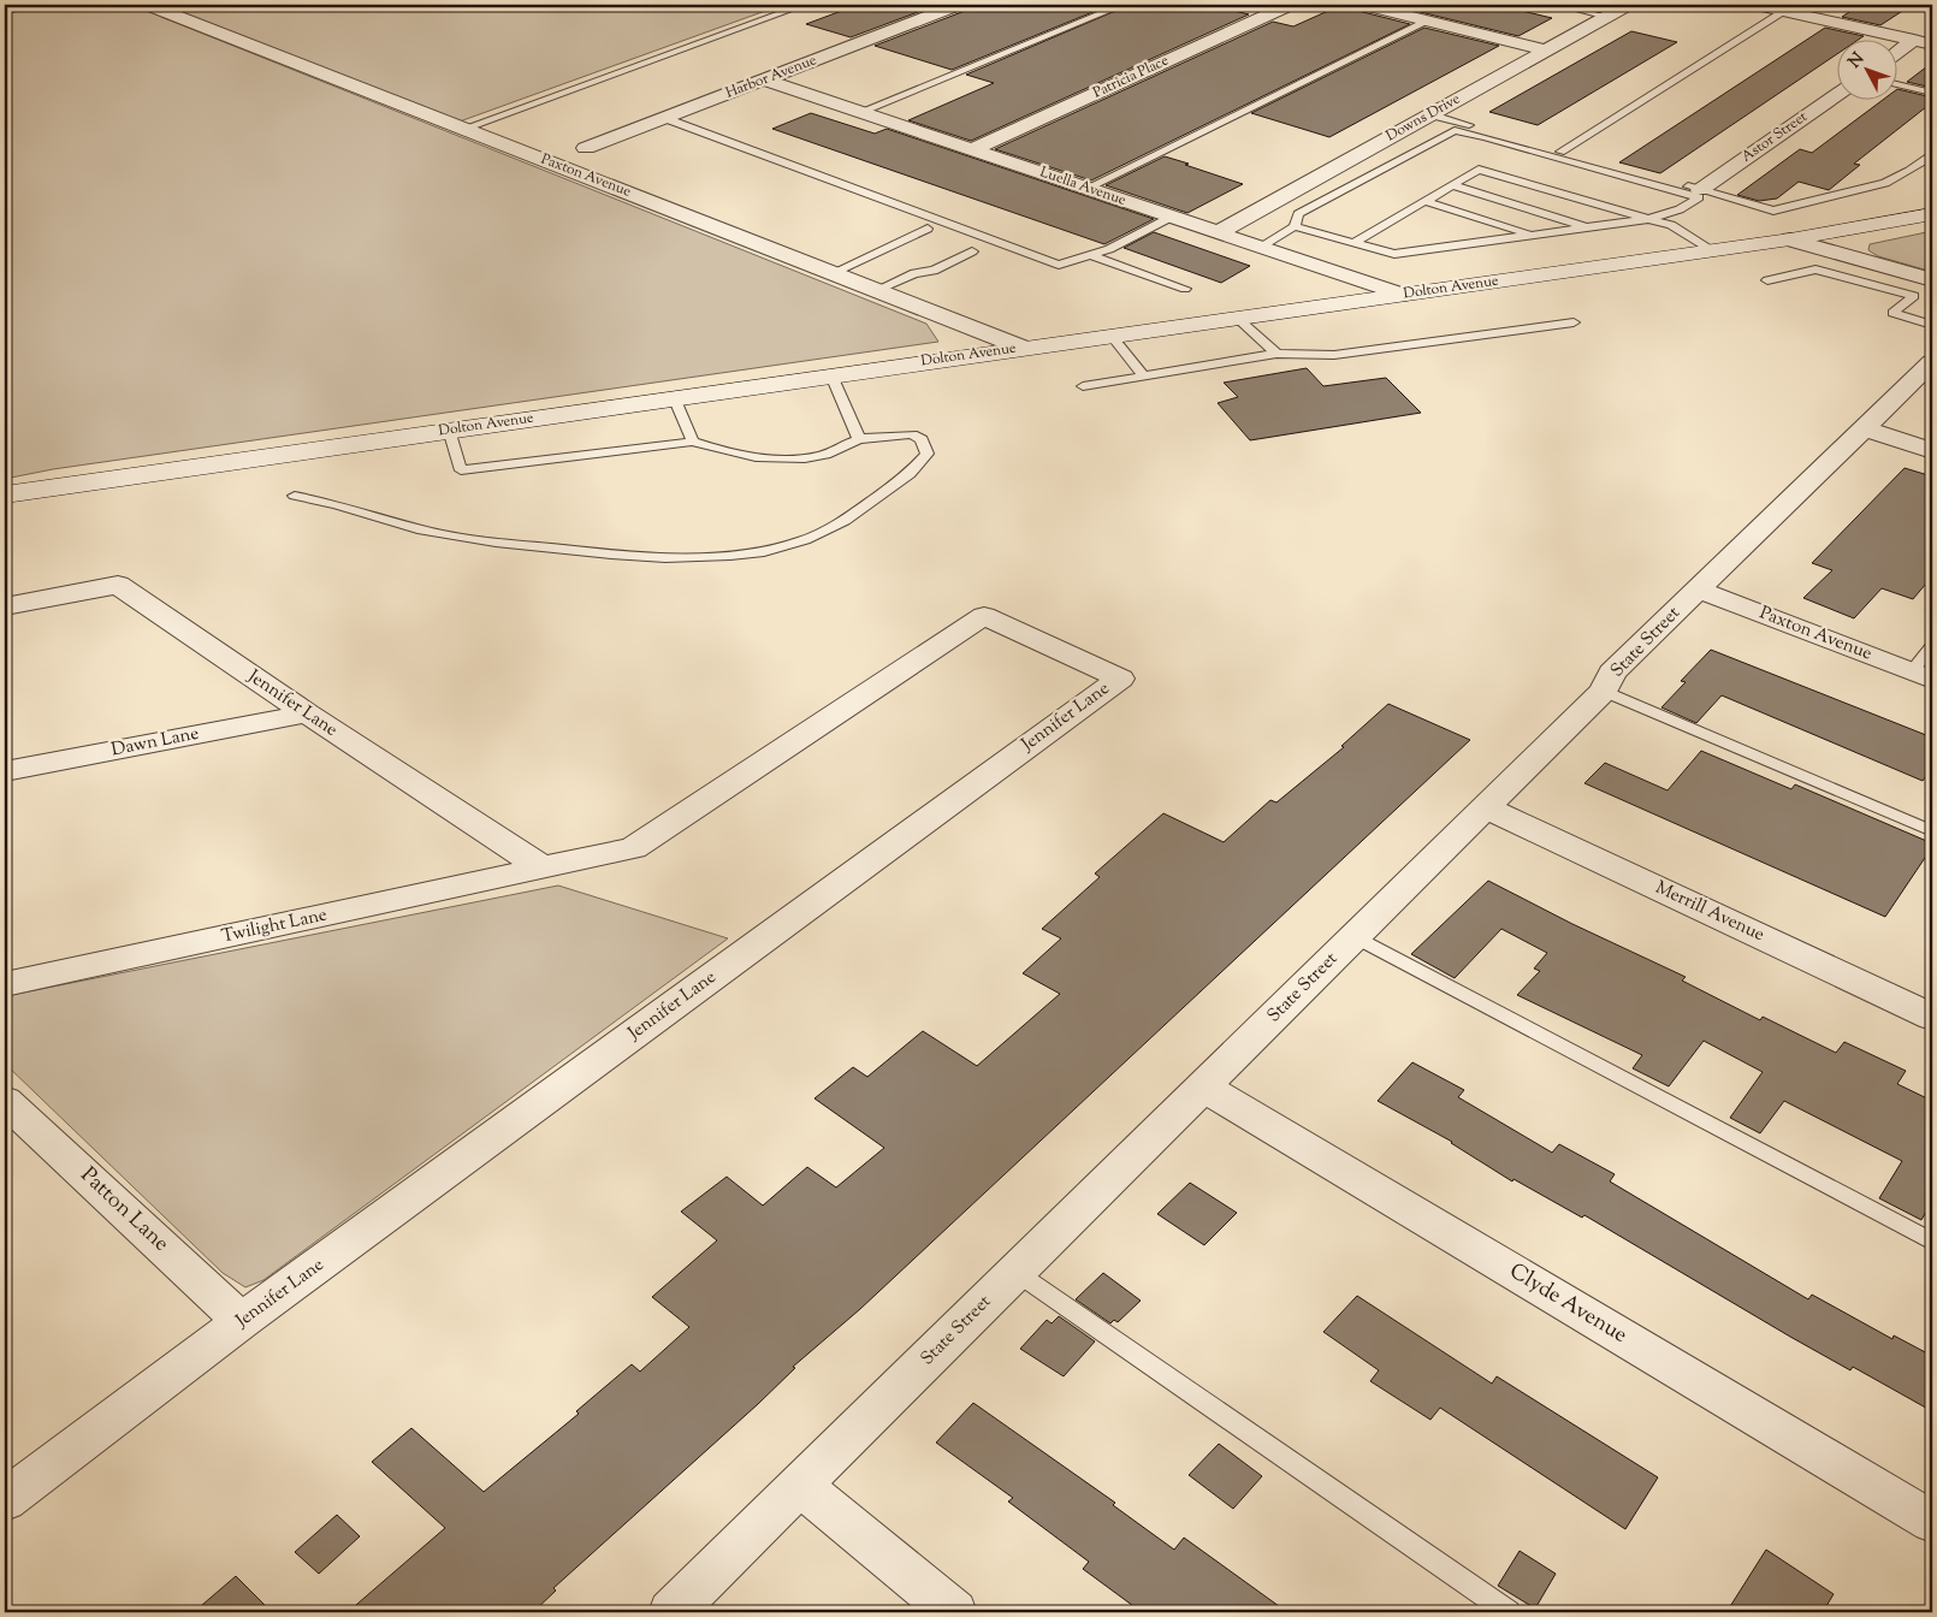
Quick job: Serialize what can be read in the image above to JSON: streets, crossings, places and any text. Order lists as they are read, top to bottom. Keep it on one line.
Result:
{"streets":{"street":["Harbor Avenue","Patricia Place","Downs Drive","Astor Street","Paxton Avenue","Luella Avenue","Dolton Avenue","State Street","Jennifer Lane","Dawn Lane","Merrill Avenue","Twilight Lane","Patton Lane","Clyde Avenue"]},"crossings":[["Harbor Avenue","Luella Avenue"],["Patricia Place","Luella Avenue"],["Downs Drive","Luella Avenue"],["Paxton Avenue","Dolton Avenue"],["Paxton Avenue","State Street"],["Luella Avenue","Dolton Avenue"],["State Street","Merrill Avenue"],["State Street","Clyde Avenue"],["Jennifer Lane","Dawn Lane"],["Jennifer Lane","Twilight Lane"],["Jennifer Lane","Patton Lane"]],"north":"top left"}
